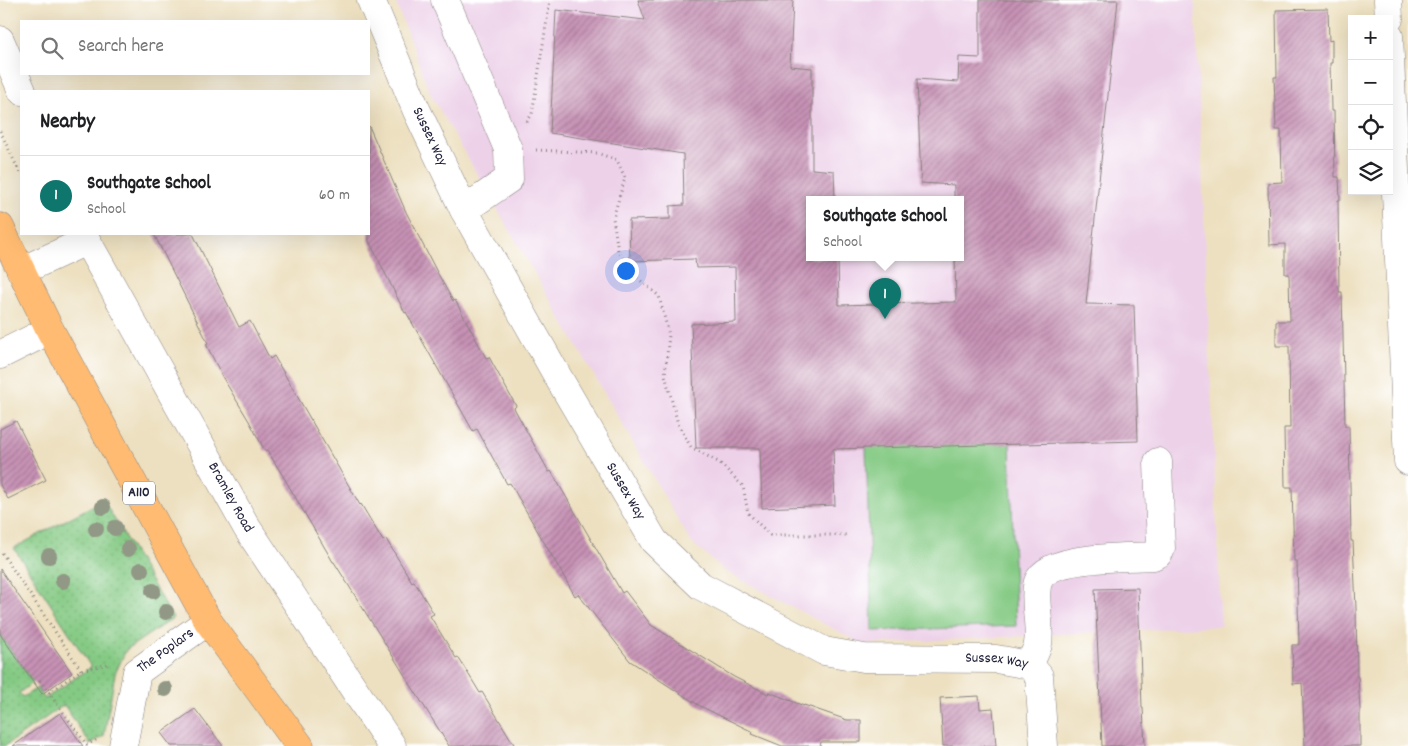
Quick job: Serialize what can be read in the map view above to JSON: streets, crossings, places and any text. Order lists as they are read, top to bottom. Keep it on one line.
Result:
{"streets":{"main road":["A110"],"street":["Sussex Way","Bramley Road","The Poplars"]},"crossings":[["A110","Bramley Road"],["A110","The Poplars"]],"page":{"map_buttons":["+","−"],"search":"Search here","heading":"Nearby","list":[{"mark":"1","name":"Southgate School","note":"School","value":"60 m"}],"popup":["Southgate School","School"],"pins":"1"}}
